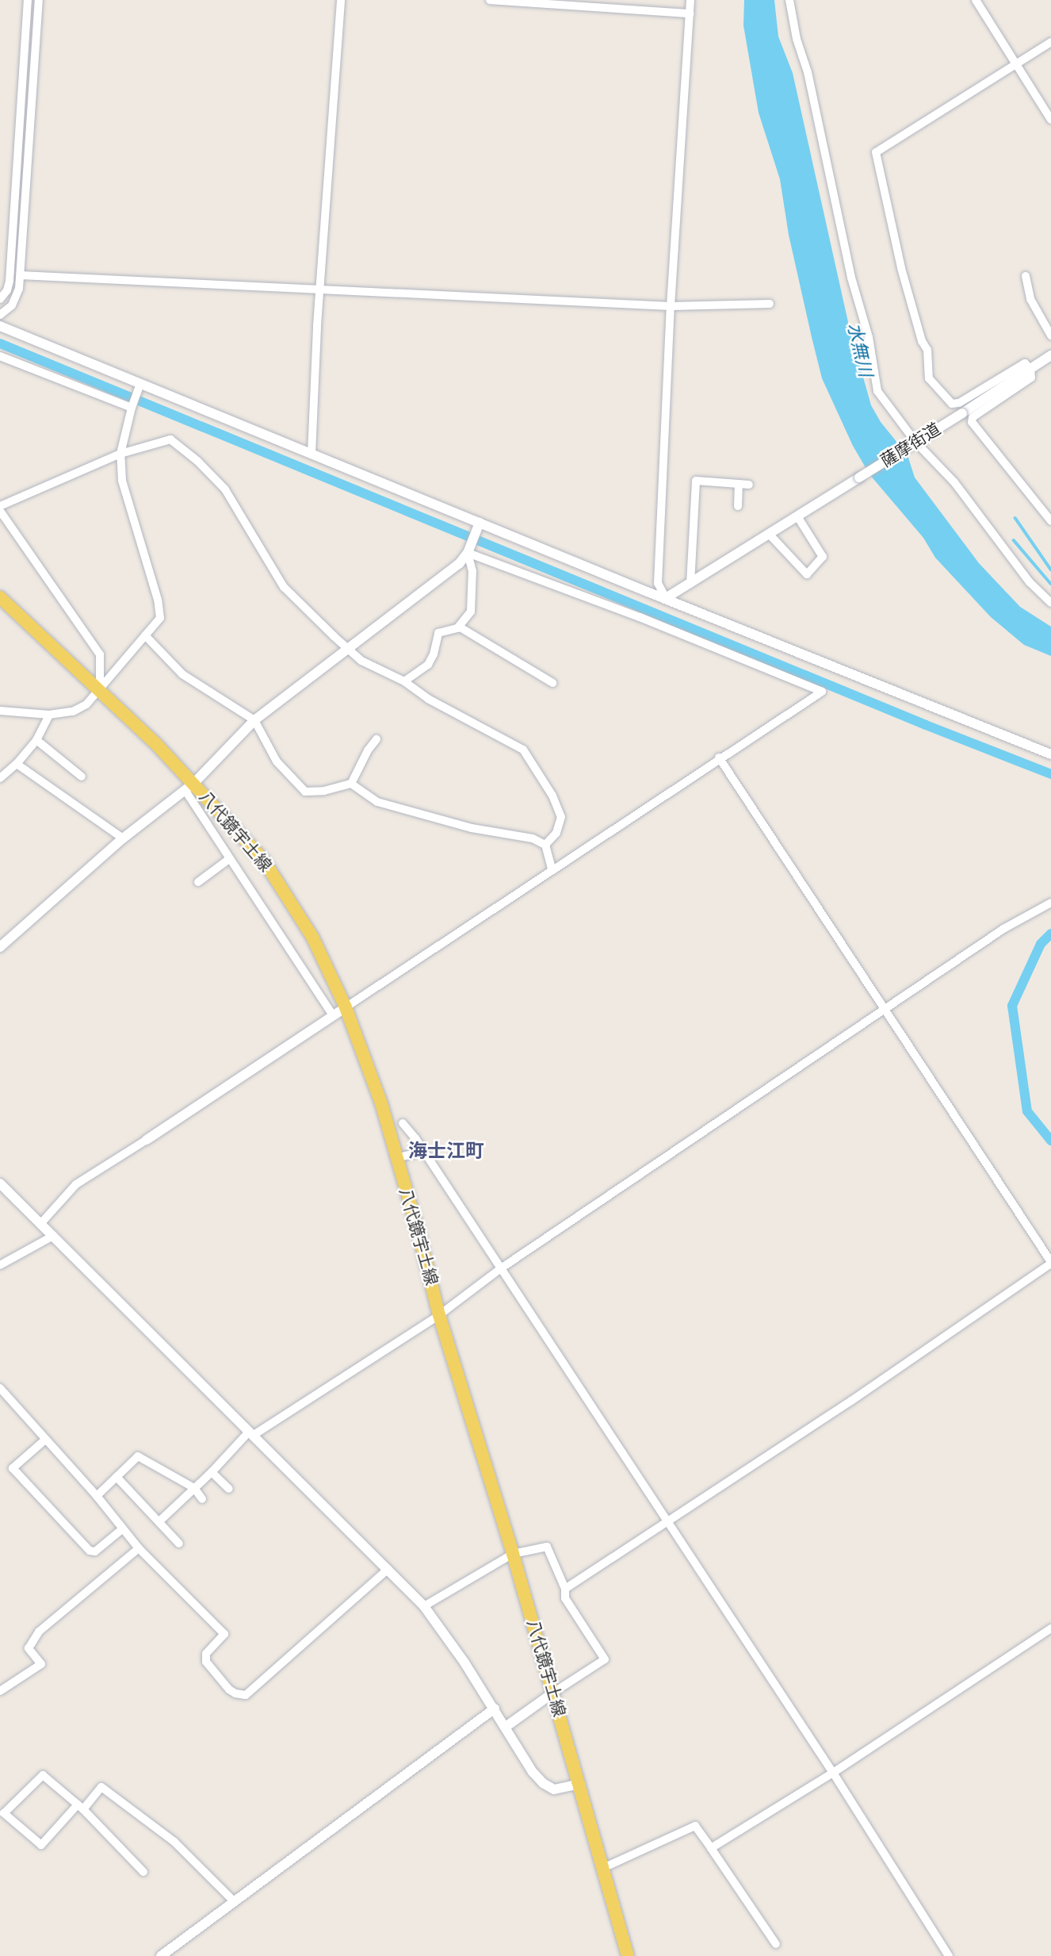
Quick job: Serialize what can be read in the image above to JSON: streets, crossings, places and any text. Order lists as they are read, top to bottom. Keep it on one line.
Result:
{"streets":{"main road":["八代鏡宇土線"],"street":["薩摩街道"]},"districts":["海士江町"],"water":["水無川"]}
